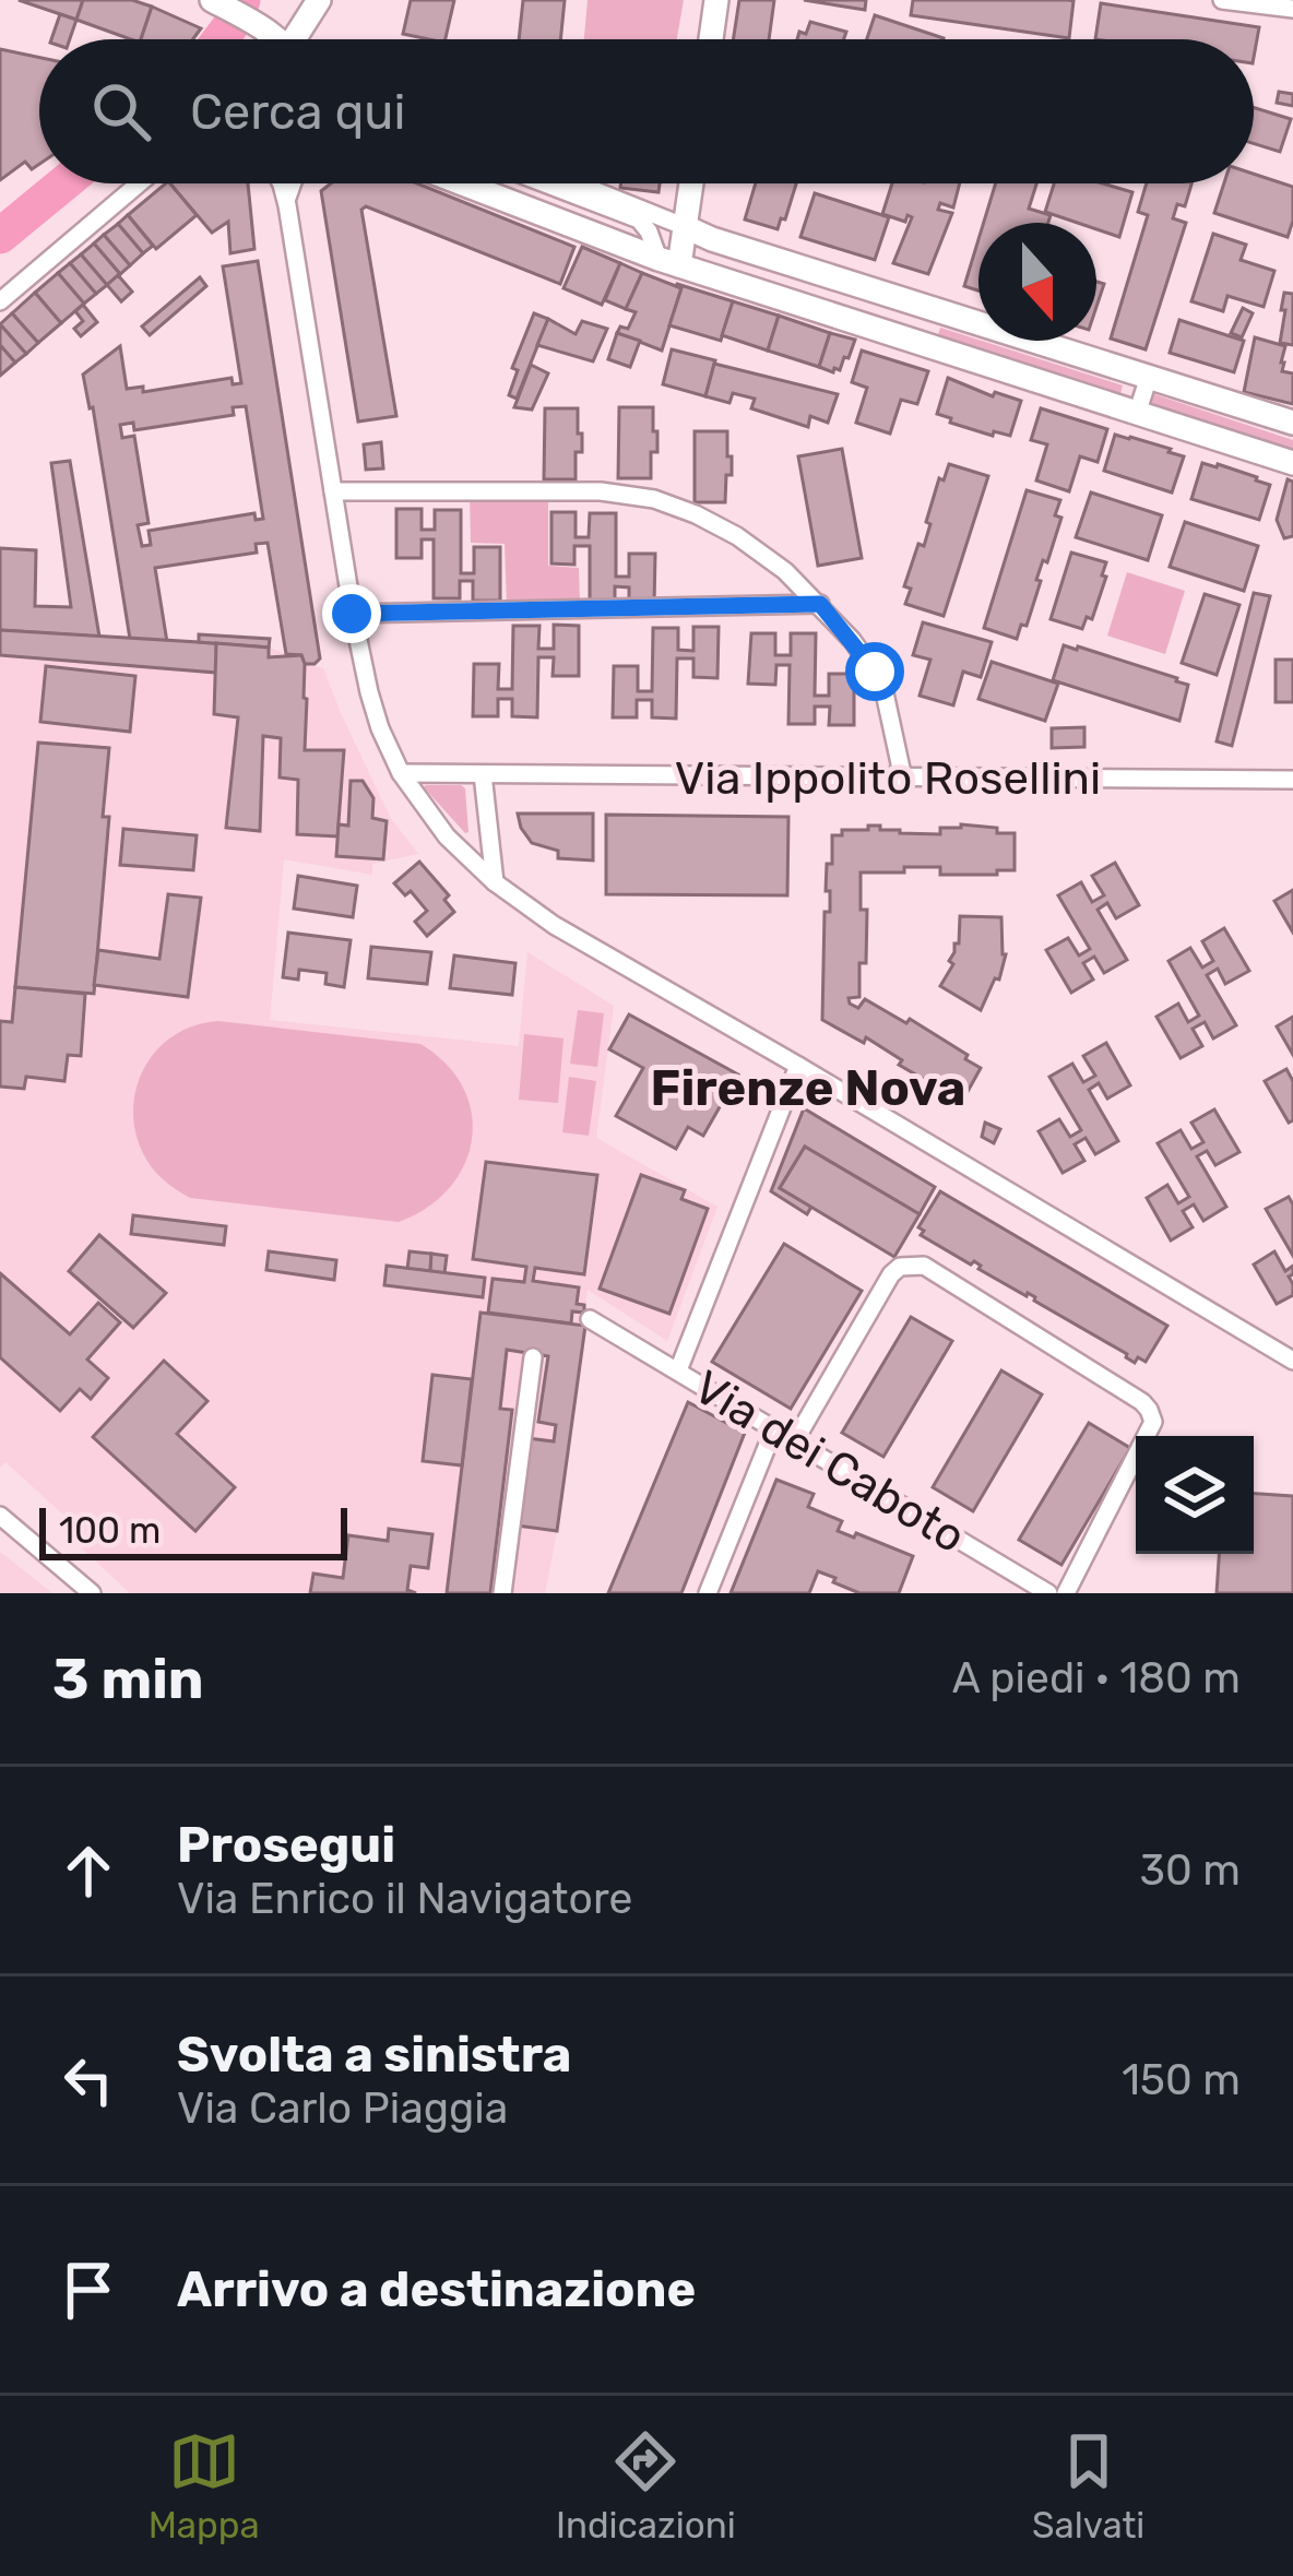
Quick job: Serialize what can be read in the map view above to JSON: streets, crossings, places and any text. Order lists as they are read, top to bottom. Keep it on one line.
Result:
{"streets":{"street":["Via Ippolito Rosellini","Via dei Caboto"]},"districts":["Firenze Nova"],"scale_bar":"100 m","north":"bottom","page":{"search":"Cerca qui","scale":"100 m","heading":["3 min","A piedi · 180 m"],"list":[["Prosegui","Via Enrico il Navigatore","30 m"],["Svolta a sinistra","Via Carlo Piaggia","150 m"],"Arrivo a destinazione"],"nav":["Mappa","Indicazioni","Salvati"]}}
